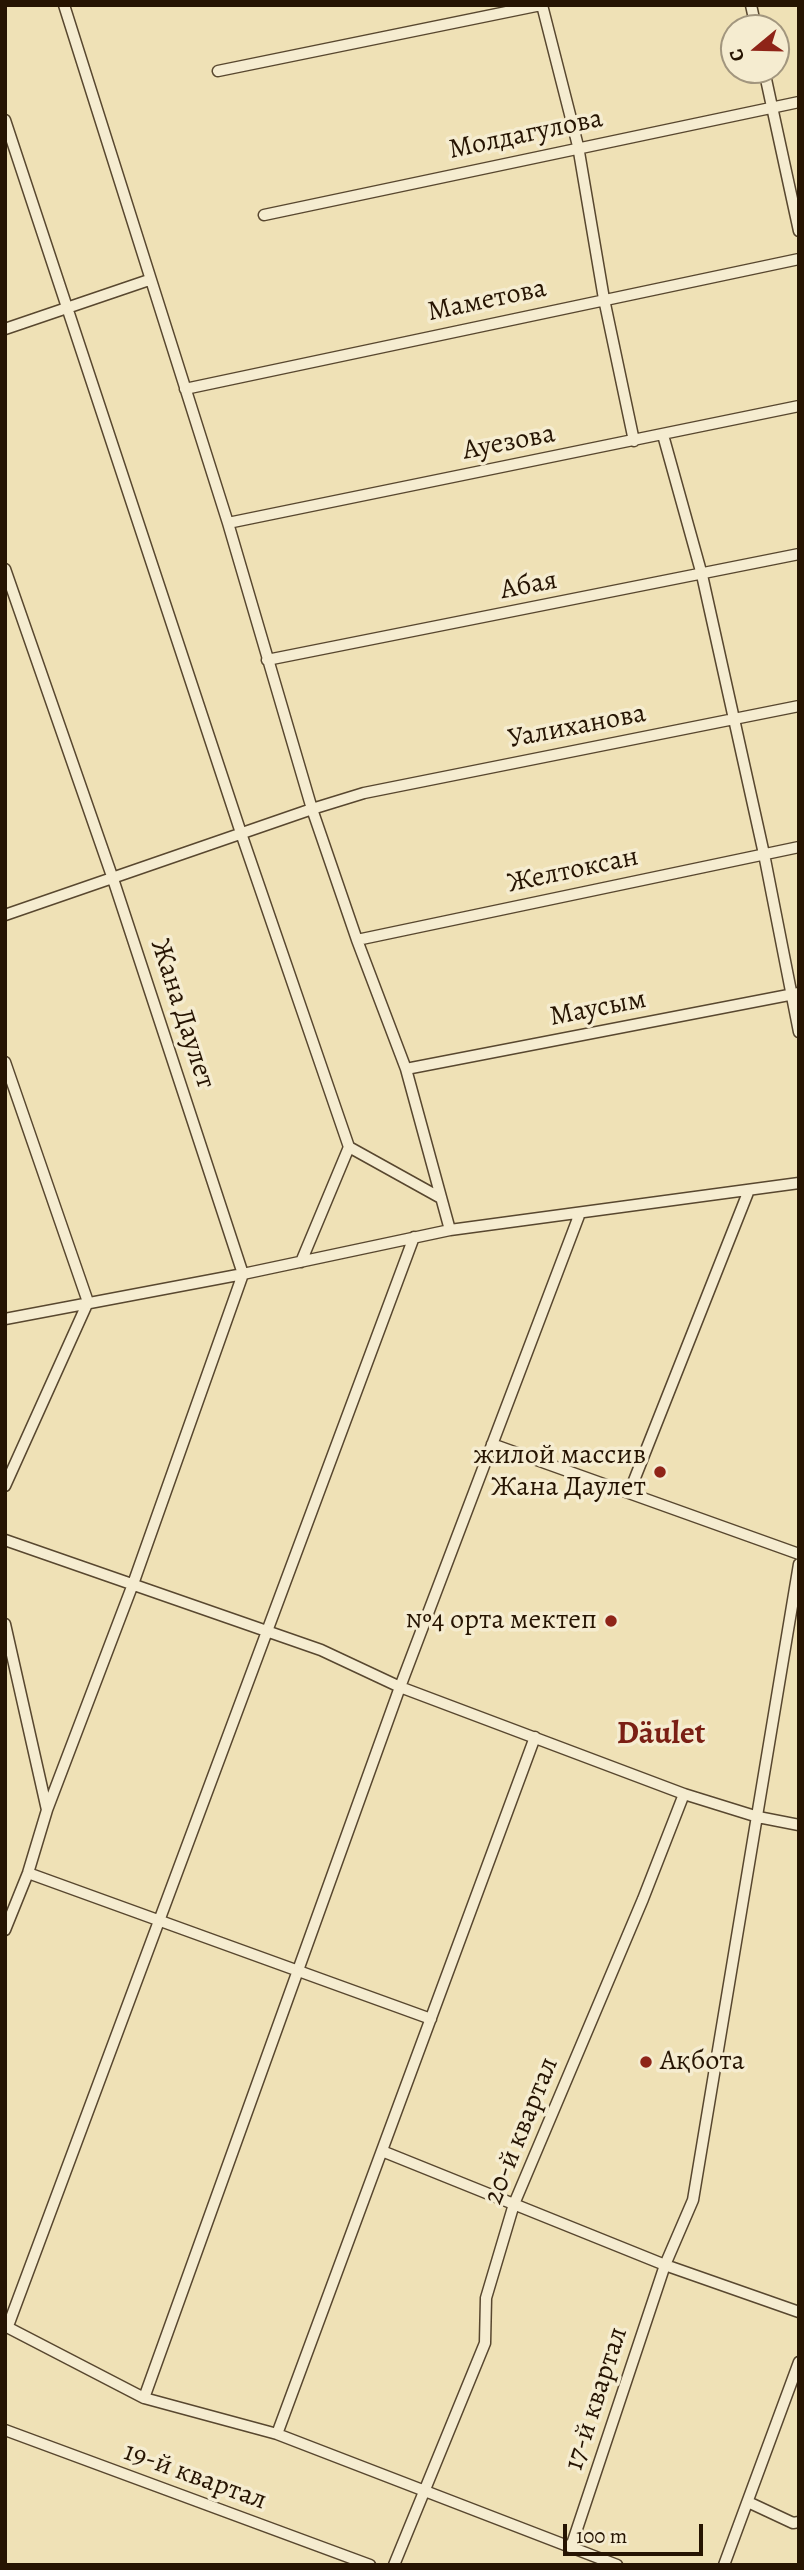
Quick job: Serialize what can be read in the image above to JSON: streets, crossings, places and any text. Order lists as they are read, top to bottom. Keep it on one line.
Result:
{"streets":{"street":["Молдагулова","Маметова","Ауезова","Абая","Уалиханова","Желтоксан","Маусым","Жана Даулет","20-й квартал","17-й квартал","19-й квартал"]},"crossings":[["Уалиханова","Жана Даулет"]],"districts":["Däulet"],"places":["жилой массив Жана Даулет","№4 орта мектеп","Ақбота"],"scale_bar":"100 m","north":"left"}
